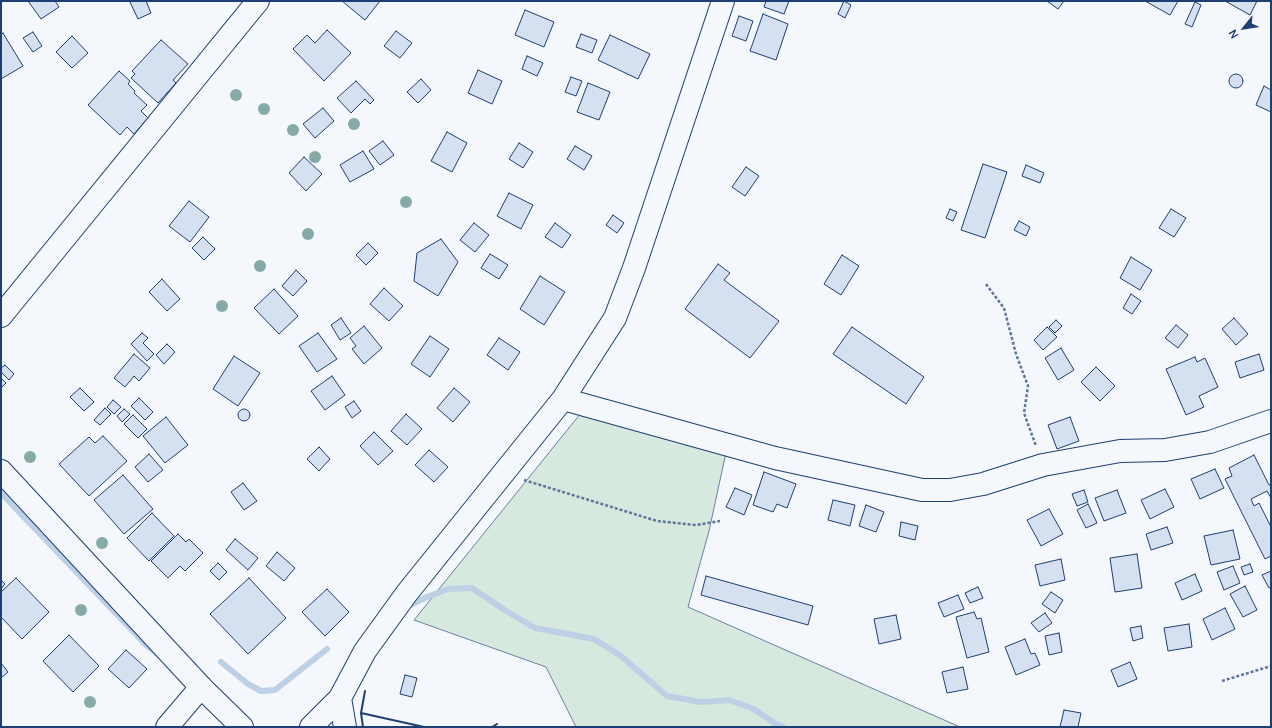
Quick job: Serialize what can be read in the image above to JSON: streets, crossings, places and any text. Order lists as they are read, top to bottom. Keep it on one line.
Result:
{"north":"bottom left"}
